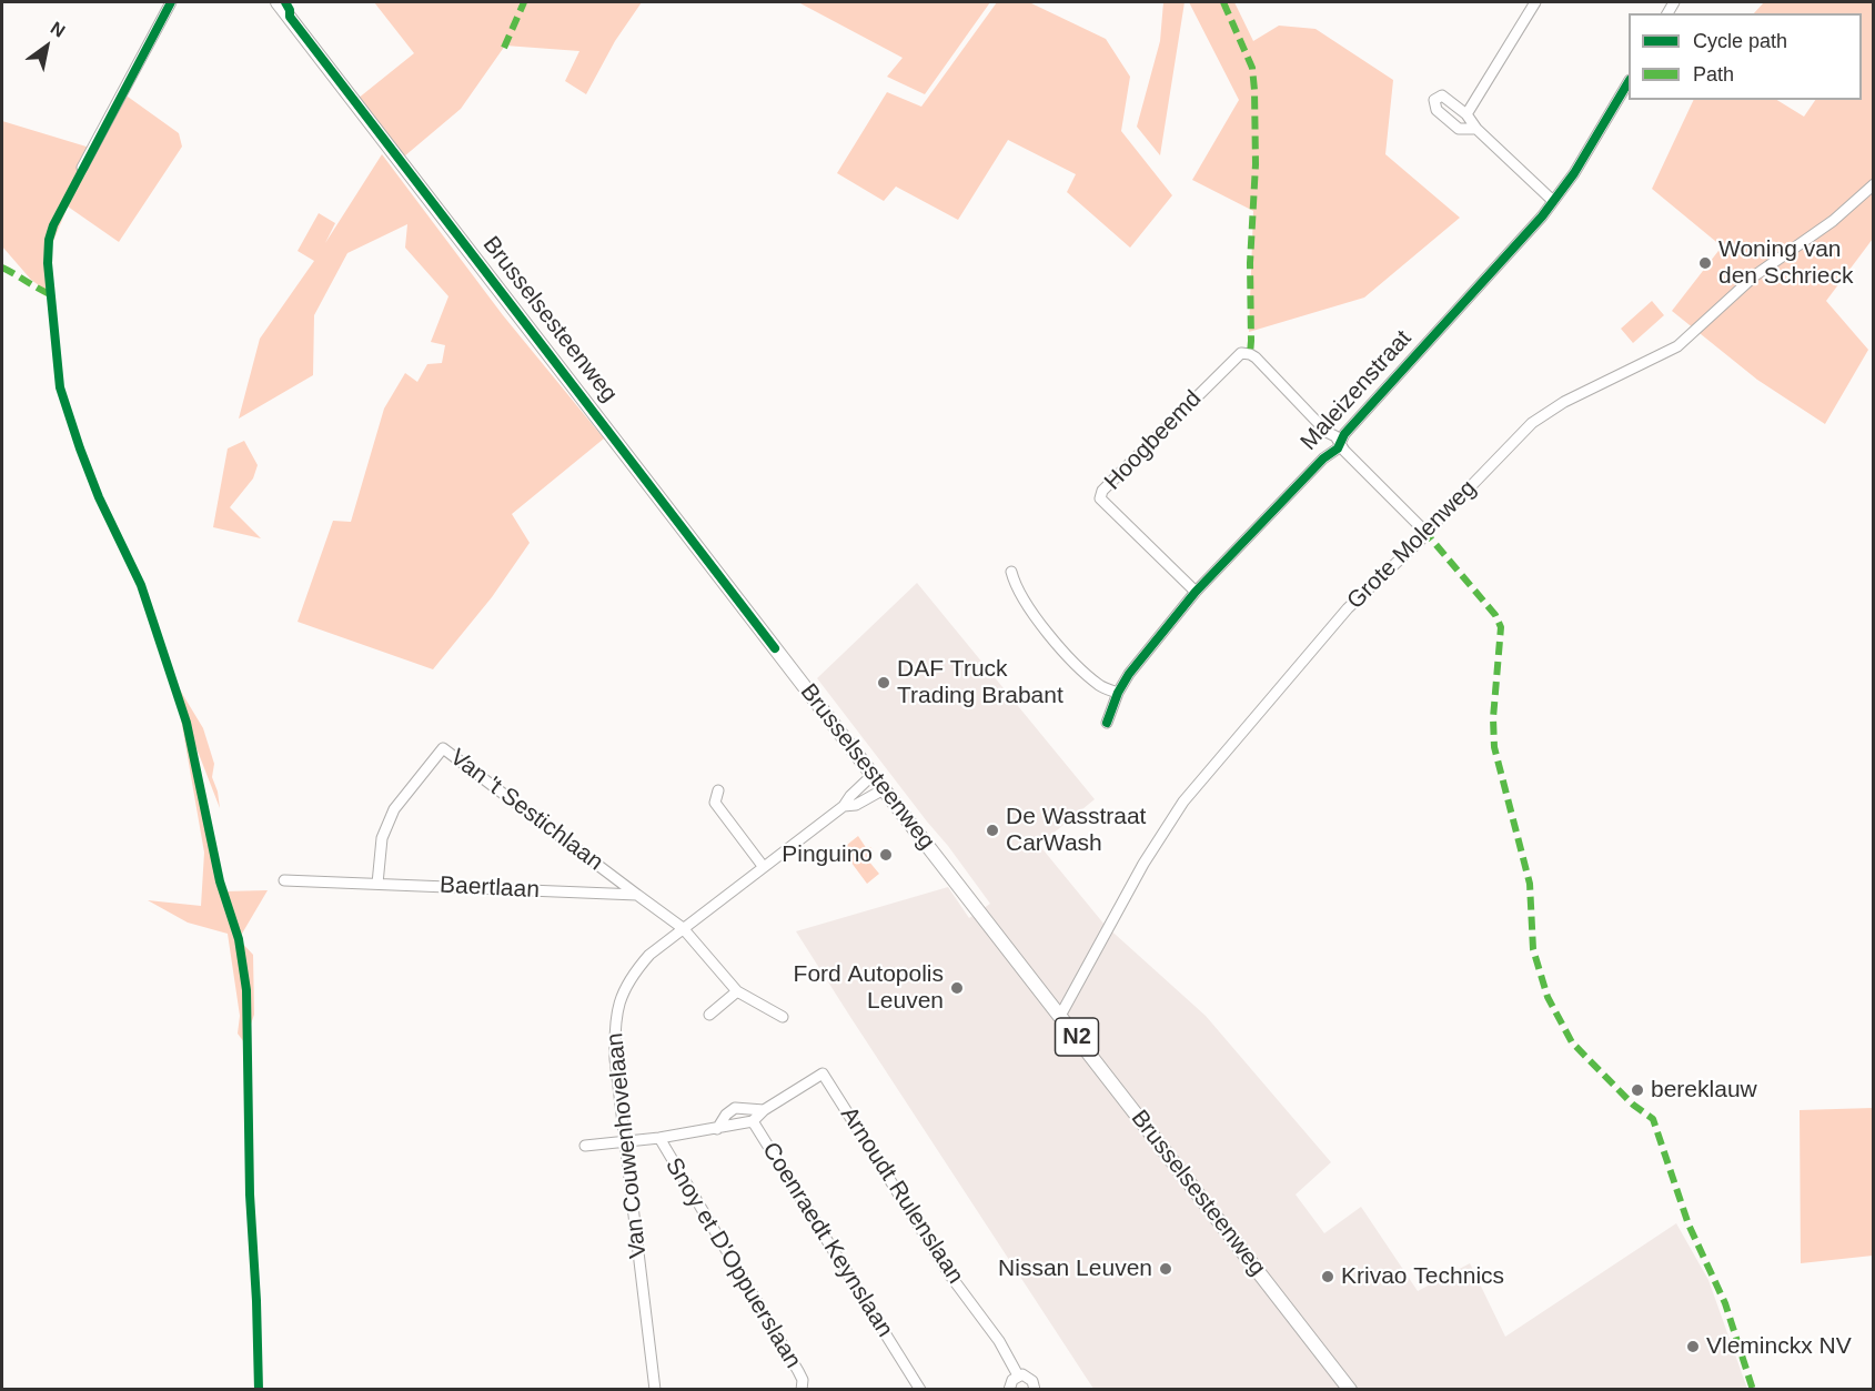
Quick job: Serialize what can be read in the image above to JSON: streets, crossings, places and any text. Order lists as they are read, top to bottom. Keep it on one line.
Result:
{"streets":{"main road":["Brusselsesteenweg","N2"],"street":["Maleizenstraat","Hoogbeemd","Grote Molenweg","Van 't Sestichlaan","Baertlaan","Van Couwenhovelaan","Arnoudt Rulenslaan","Coenraedt Keynslaan","Snoy et D'Oppuerslaan"]},"crossings":[["Brusselsesteenweg","Grote Molenweg"],["Brusselsesteenweg","Van Couwenhovelaan"],["Maleizenstraat","Hoogbeemd"],["Van 't Sestichlaan","Baertlaan"],["Van Couwenhovelaan","Snoy et D'Oppuerslaan"],["Arnoudt Rulenslaan","Coenraedt Keynslaan"],["Coenraedt Keynslaan","Snoy et D'Oppuerslaan"]],"places":["Woning van den Schrieck","DAF Truck Trading Brabant","De Wasstraat CarWash","Pinguino","Ford Autopolis Leuven","bereklauw","Nissan Leuven","Krivao Technics","Vleminckx NV"],"legend":["Cycle path","Path"],"north":"top right"}
